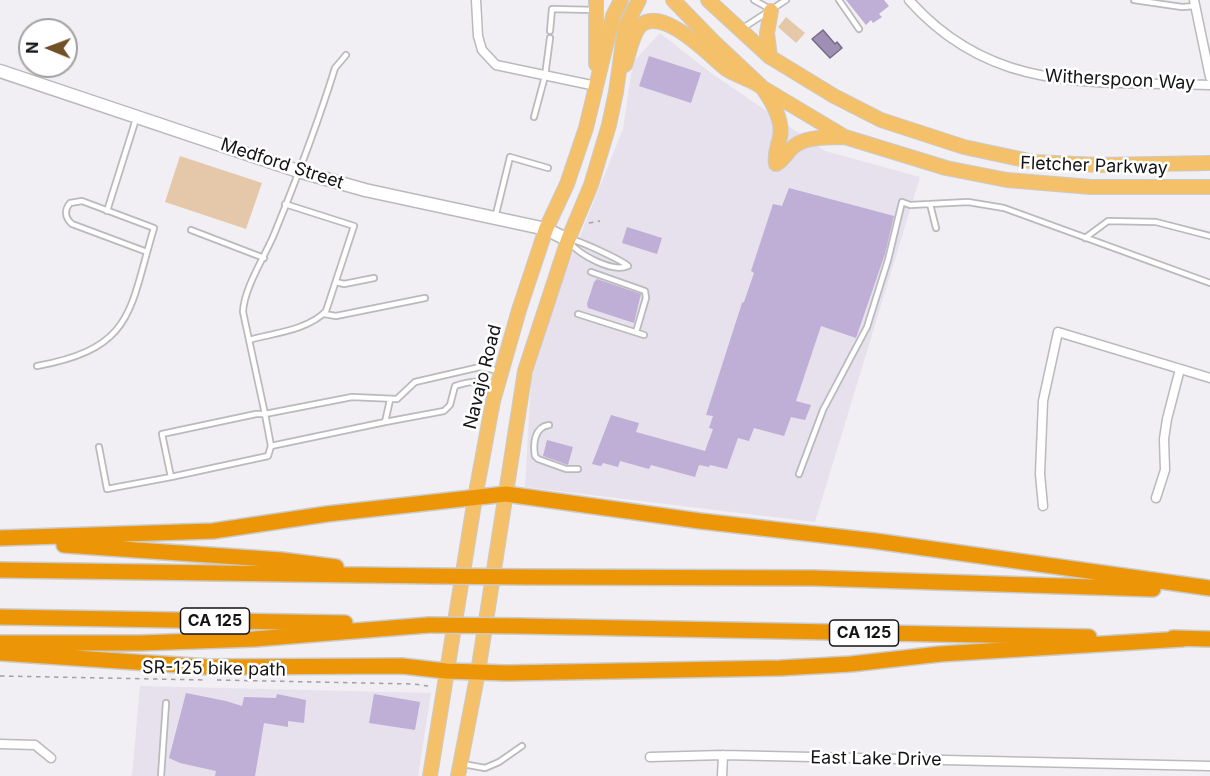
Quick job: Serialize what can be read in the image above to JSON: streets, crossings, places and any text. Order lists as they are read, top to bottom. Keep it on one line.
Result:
{"streets":{"highway":["CA 125"],"main road":["Fletcher Parkway","Navajo Road"],"street":["Witherspoon Way","Medford Street","East Lake Drive"],"path":["SR-125 bike path"]},"crossings":[["Medford Street","Navajo Road"]],"north":"left"}
